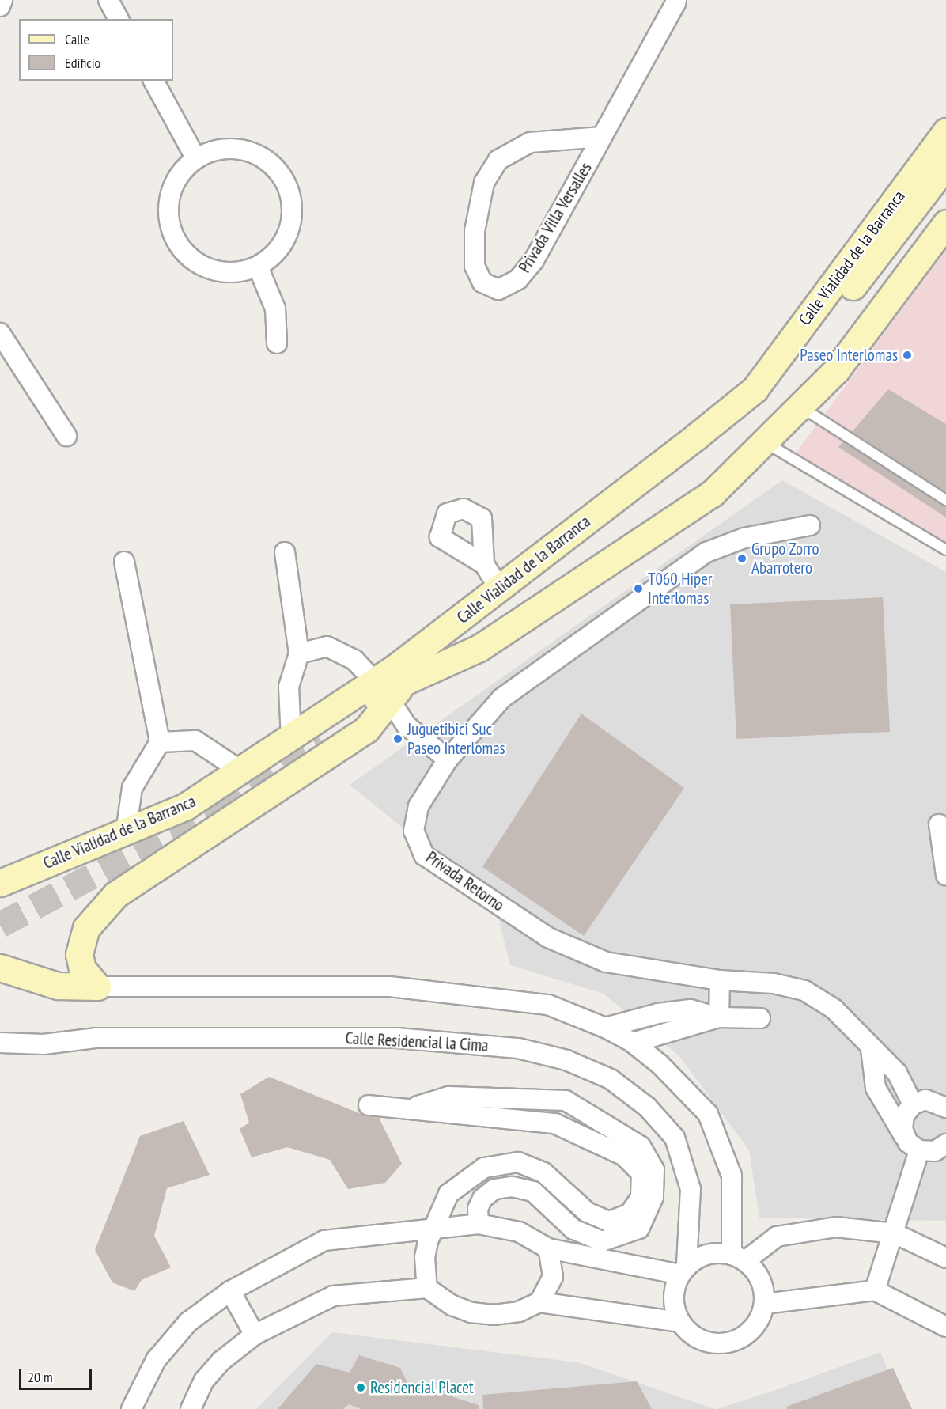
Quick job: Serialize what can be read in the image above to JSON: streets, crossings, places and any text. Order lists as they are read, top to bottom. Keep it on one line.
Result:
{"streets":{"main road":["Calle Vialidad de la Barranca"],"street":["Privada Villa Versalles","Privada Retorno","Calle Residencial la Cima"]},"places":["Paseo Interlomas","Grupo Zorro Abarrotero","T060 Hiper Interlomas","Juguetibici Suc Paseo Interlomas","Residencial Placet"],"legend":["Calle","Edificio"],"scale_bar":"20 m"}
